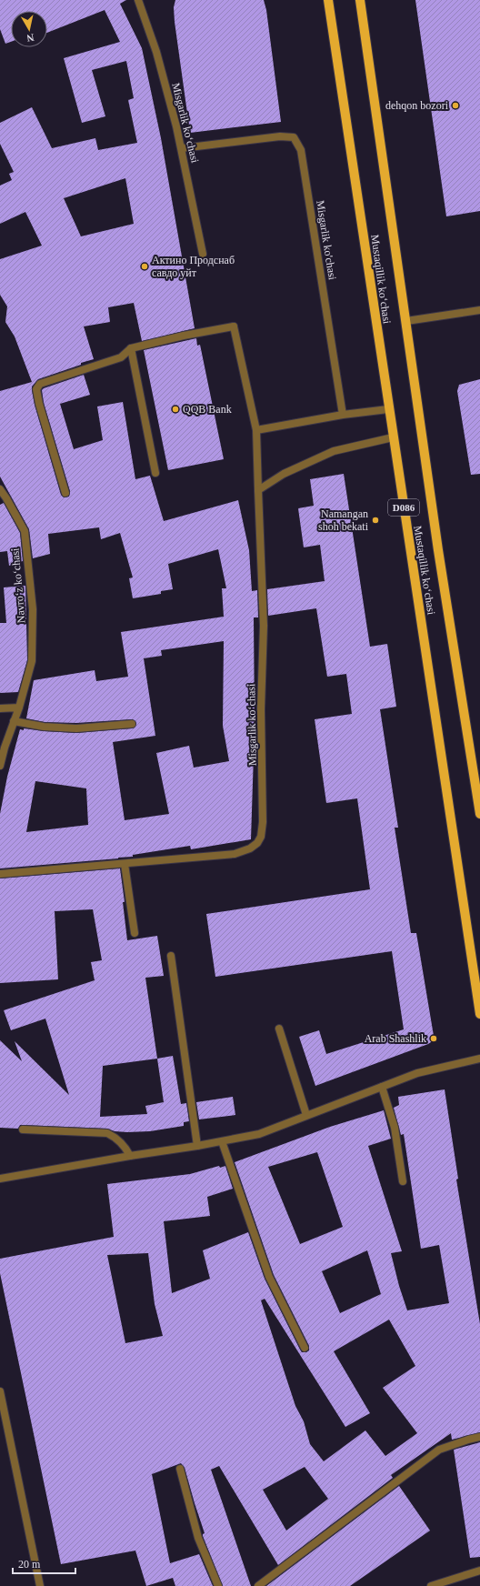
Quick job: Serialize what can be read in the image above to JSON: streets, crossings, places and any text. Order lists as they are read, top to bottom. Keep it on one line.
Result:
{"streets":{"main road":["Mustaqillik koʻchasi","D086"],"street":["Misgarlik koʻchasi","Misgarlik ko'chasi","Navroʻz koʻchasi"]},"crossings":[["Misgarlik koʻchasi","Misgarlik ko'chasi"]],"places":["dehqon bozori","Актино Продснаб савдо уйт","QQB Bank","Namangan shoh bekati","Arab Shashlik"],"scale_bar":"20 m","north":"bottom"}
